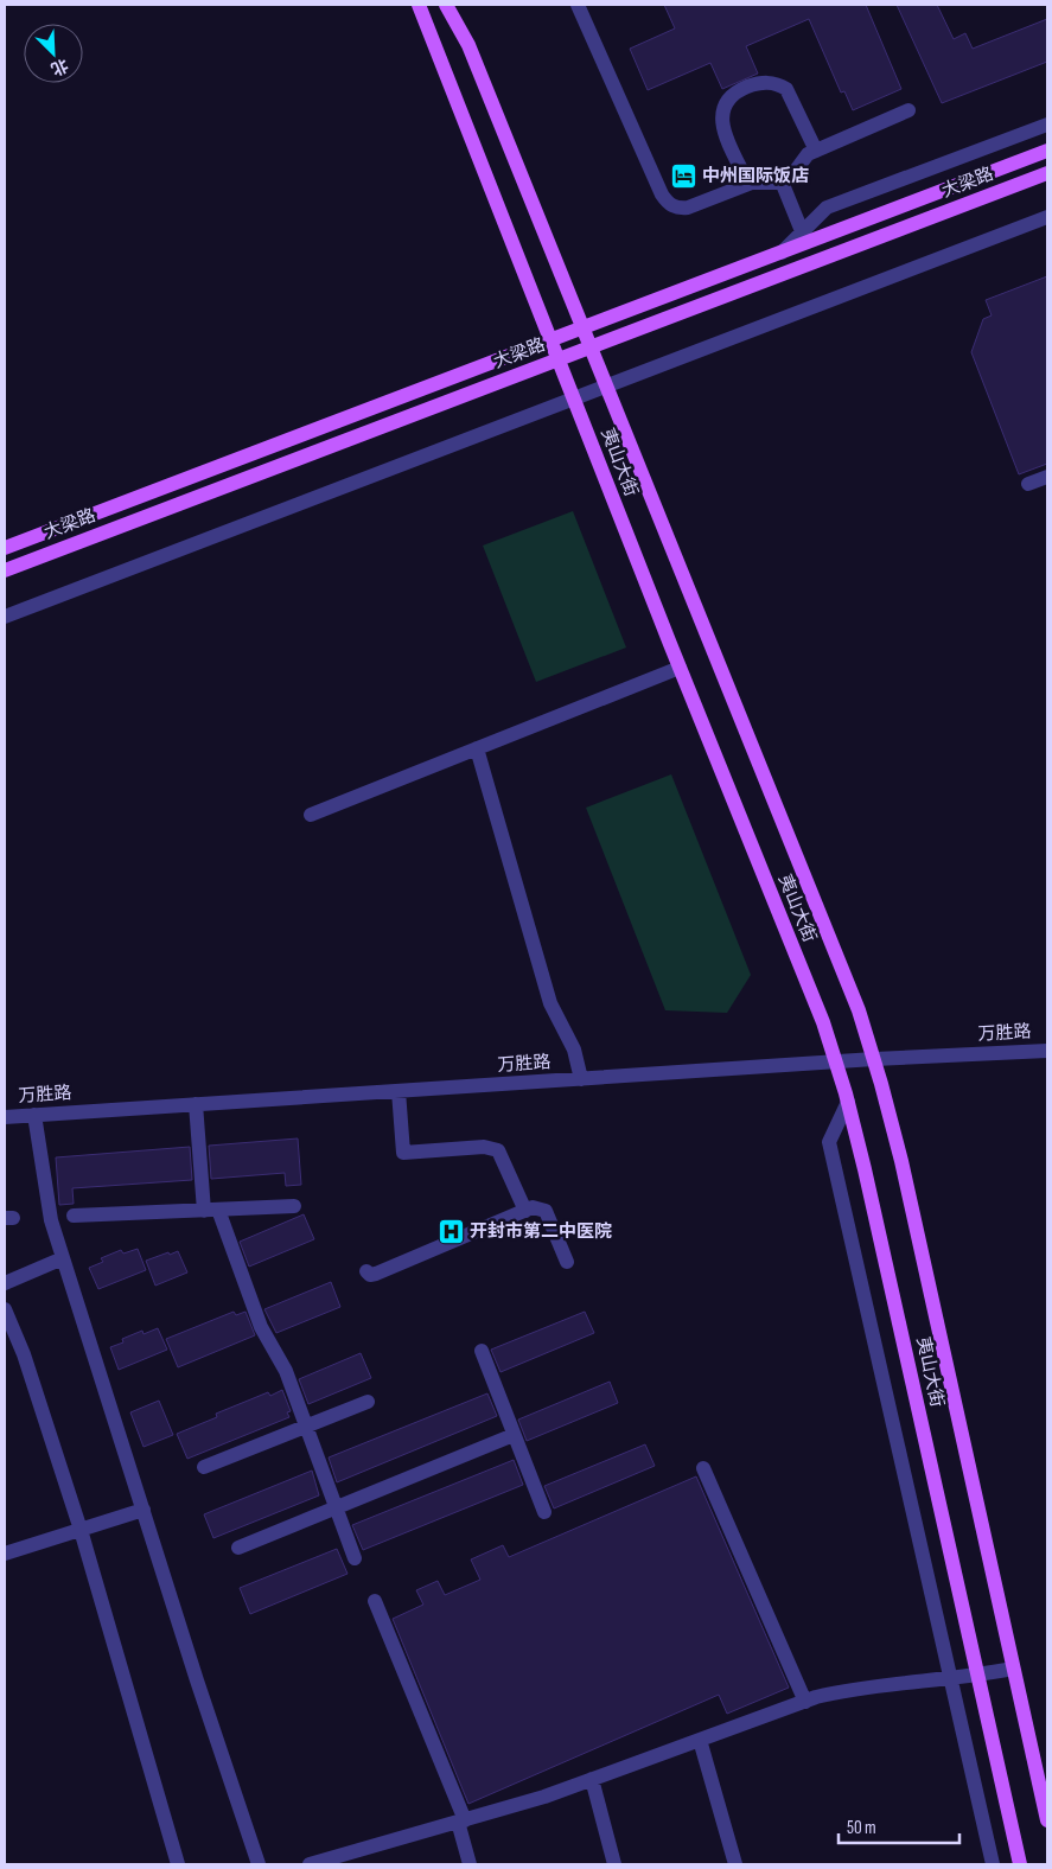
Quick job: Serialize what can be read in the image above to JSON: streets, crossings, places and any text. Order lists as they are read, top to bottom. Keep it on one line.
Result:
{"streets":{"main road":["大梁路","夷山大街"],"street":["万胜路"]},"crossings":[["大梁路","夷山大街"],["夷山大街","万胜路"]],"places":{"hotel":["中州国际饭店"],"hospital":["开封市第二中医院"]},"scale_bar":"50 m","north":"bottom right"}
